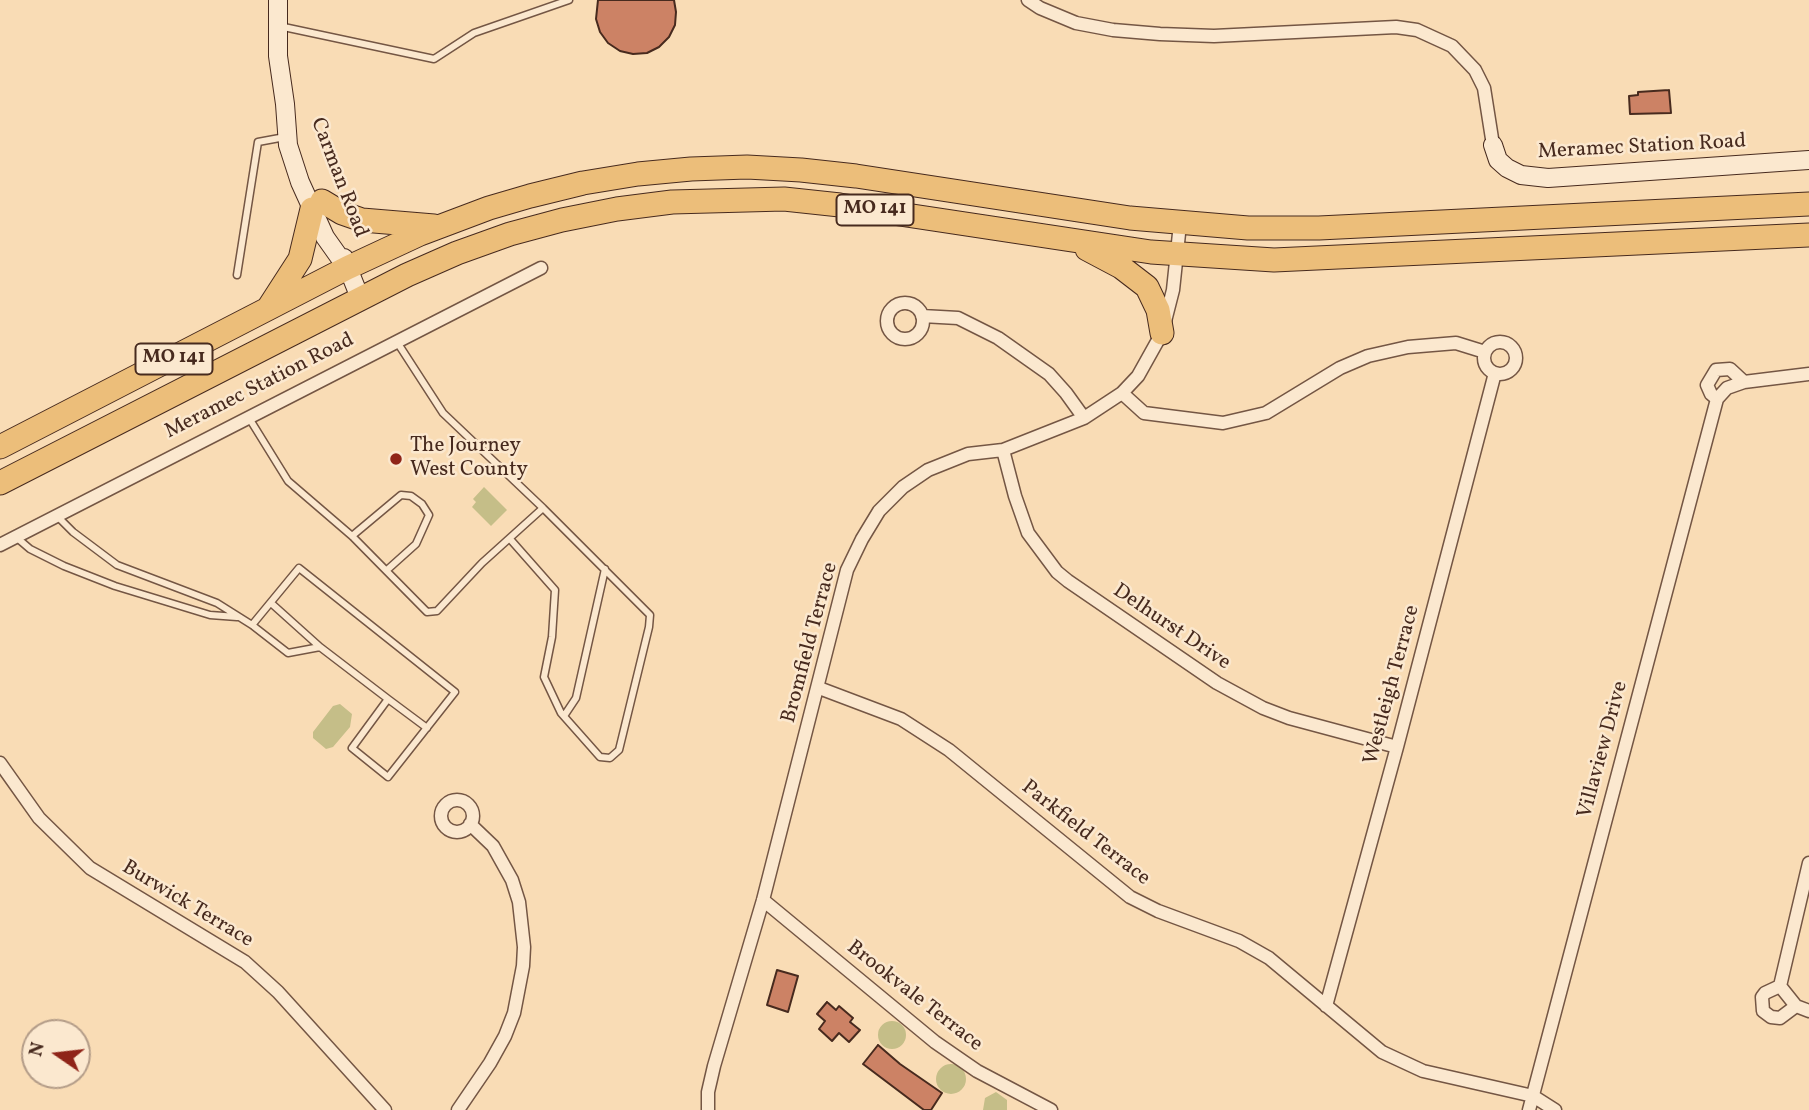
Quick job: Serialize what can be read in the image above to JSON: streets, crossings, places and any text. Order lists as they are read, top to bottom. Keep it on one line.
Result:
{"streets":{"highway":["MO 141"],"street":["Meramec Station Road","Carman Road","Delhurst Drive","Bromfield Terrace","Westleigh Terrace","Villaview Drive","Parkfield Terrace","Burwick Terrace","Brookvale Terrace"]},"crossings":[["Carman Road","MO 141"],["MO 141","Bromfield Terrace"],["Delhurst Drive","Bromfield Terrace"],["Delhurst Drive","Westleigh Terrace"],["Bromfield Terrace","Parkfield Terrace"],["Bromfield Terrace","Brookvale Terrace"],["Westleigh Terrace","Parkfield Terrace"],["Villaview Drive","Parkfield Terrace"]],"places":["The Journey West County"],"north":"left"}
